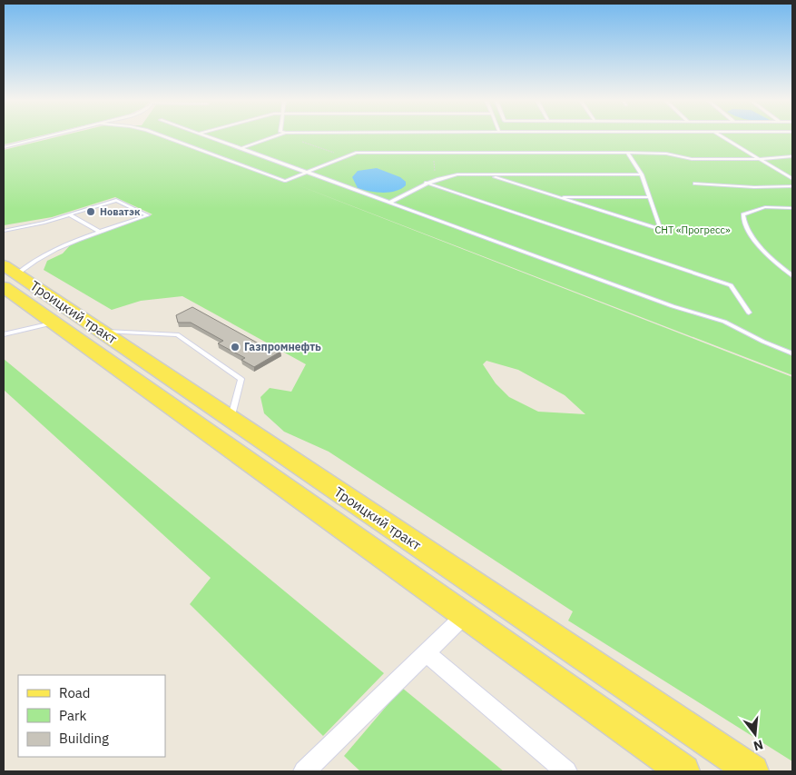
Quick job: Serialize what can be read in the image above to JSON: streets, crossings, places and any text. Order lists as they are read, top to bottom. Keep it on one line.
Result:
{"streets":{"main road":["Троицкий тракт"]},"parks":["СНТ «Прогресс»"],"places":["Новатэк","Газпромнефть"],"legend":["Road","Park","Building"],"north":"bottom"}
